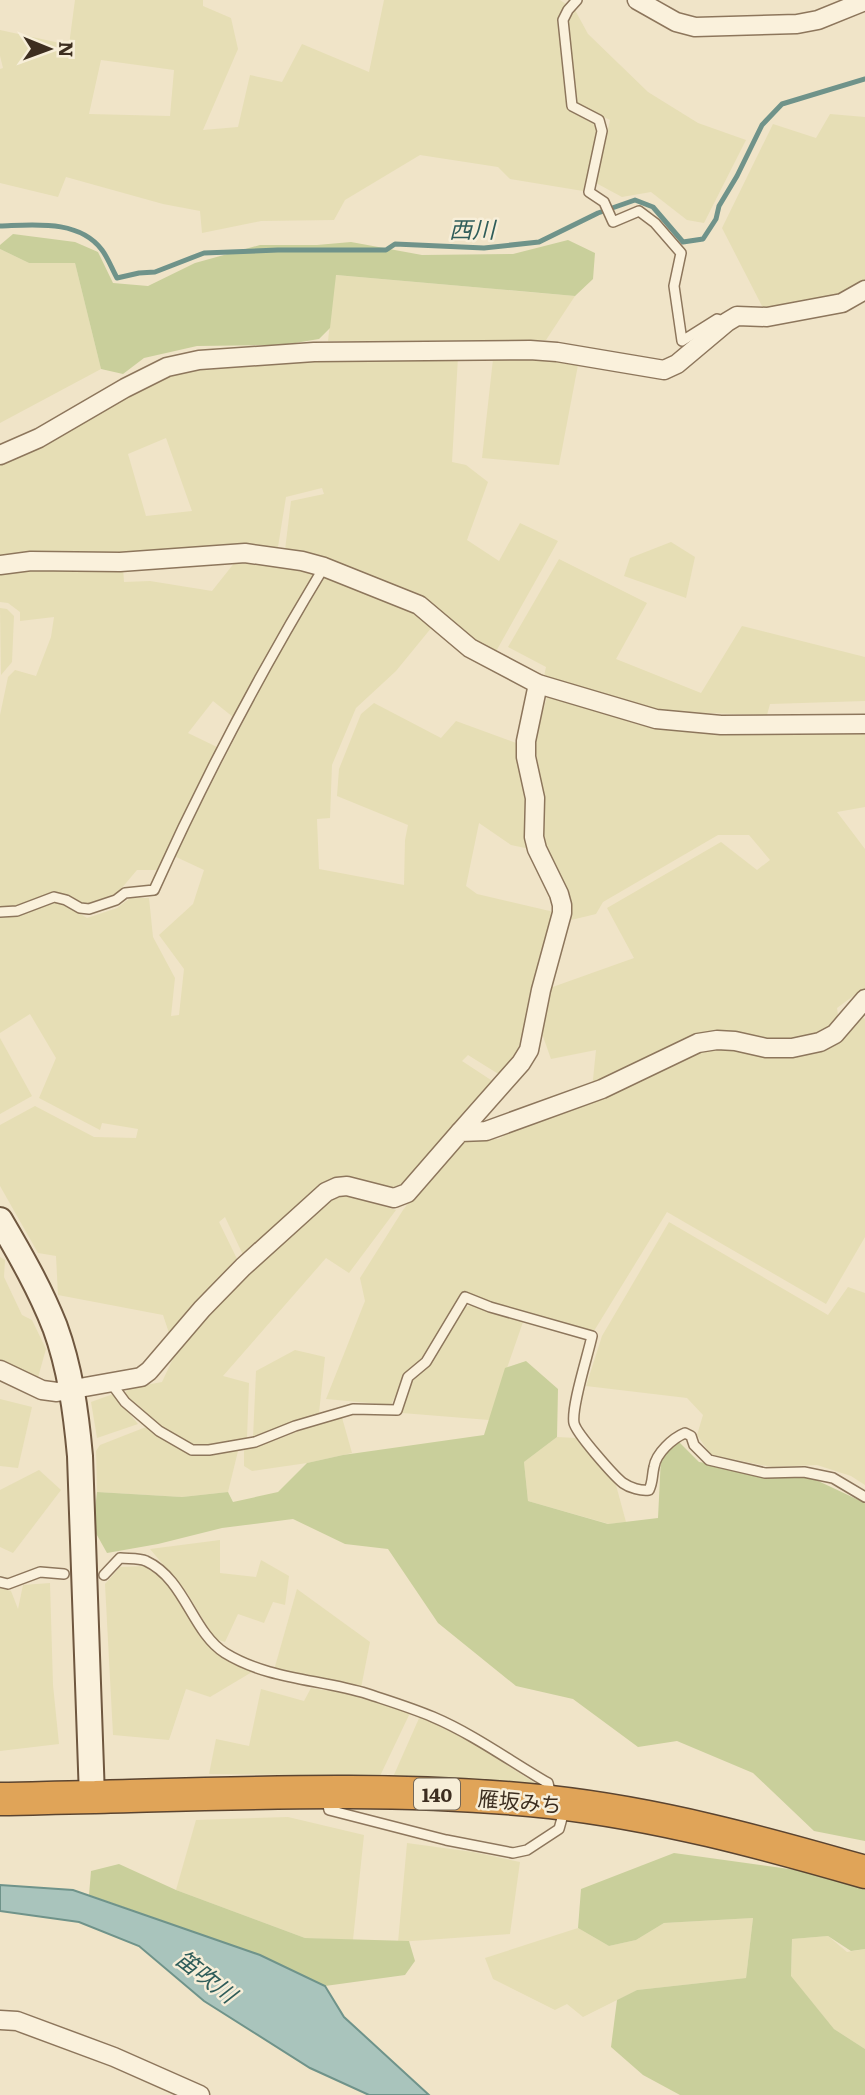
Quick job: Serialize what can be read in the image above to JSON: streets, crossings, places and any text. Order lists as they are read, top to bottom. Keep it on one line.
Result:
{"streets":{"highway":["140","雁坂みち"]},"water":["西川","笛吹川"],"north":"right"}
